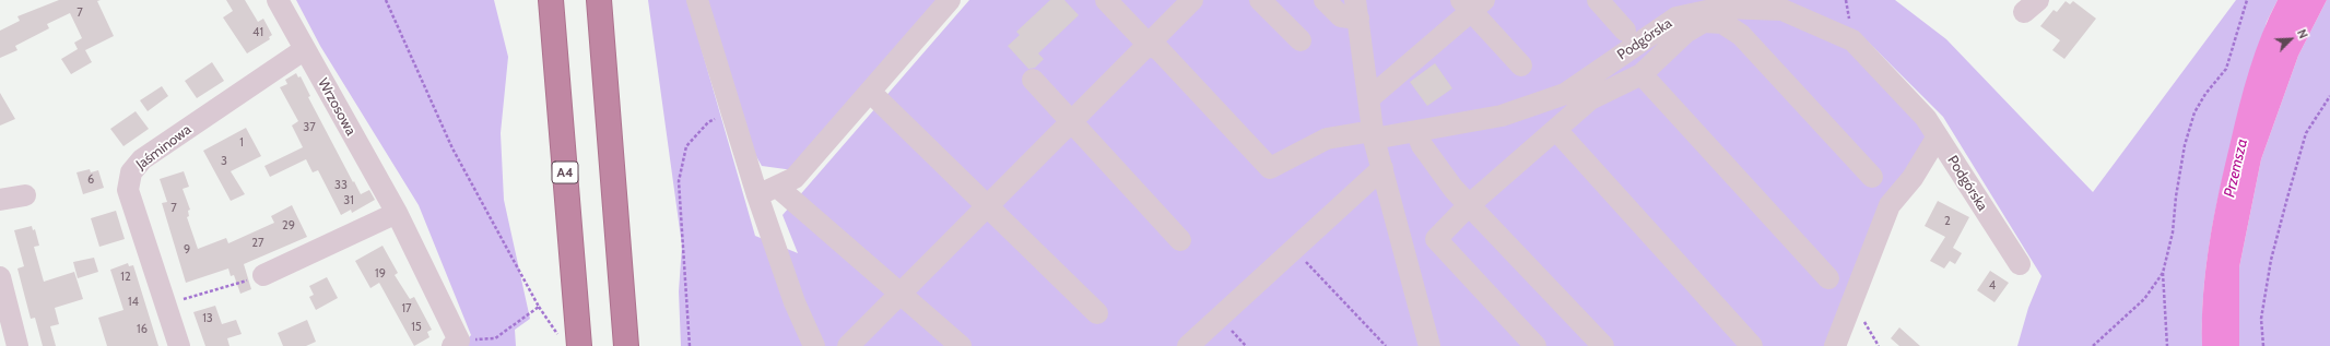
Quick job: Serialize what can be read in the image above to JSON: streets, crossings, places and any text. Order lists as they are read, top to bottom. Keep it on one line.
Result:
{"streets":{"highway":["A4"],"street":["Podgórska","Wrzosowa","Jaśminowa"]},"crossings":[["Wrzosowa","Jaśminowa"]],"water":["Przemsza"],"house_numbers":["7","41","37","1","3","6","33","31","7","2","29","27","9","19","12","4","14","17","13","15","16"],"north":"top right"}
